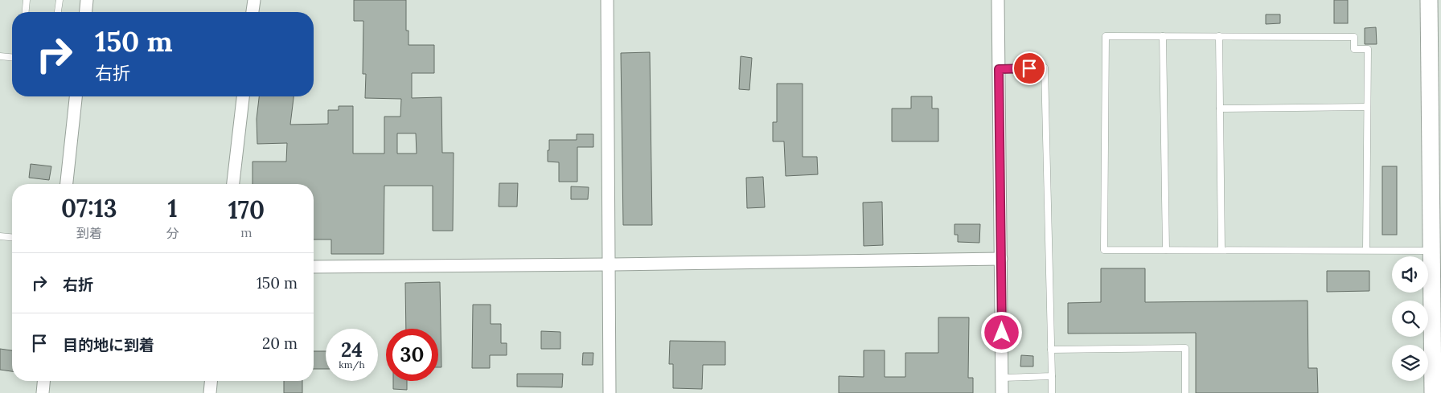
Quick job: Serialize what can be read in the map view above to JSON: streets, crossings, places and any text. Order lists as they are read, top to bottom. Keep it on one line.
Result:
{"page":{"turn":["150 m","右折"],"eta":["07:13","到着","1","分","170","m"],"list":[{"name":"右折","value":"150 m"},{"name":"目的地に到着","value":"20 m"}],"speed":"24 km/h","limit":"30"}}
